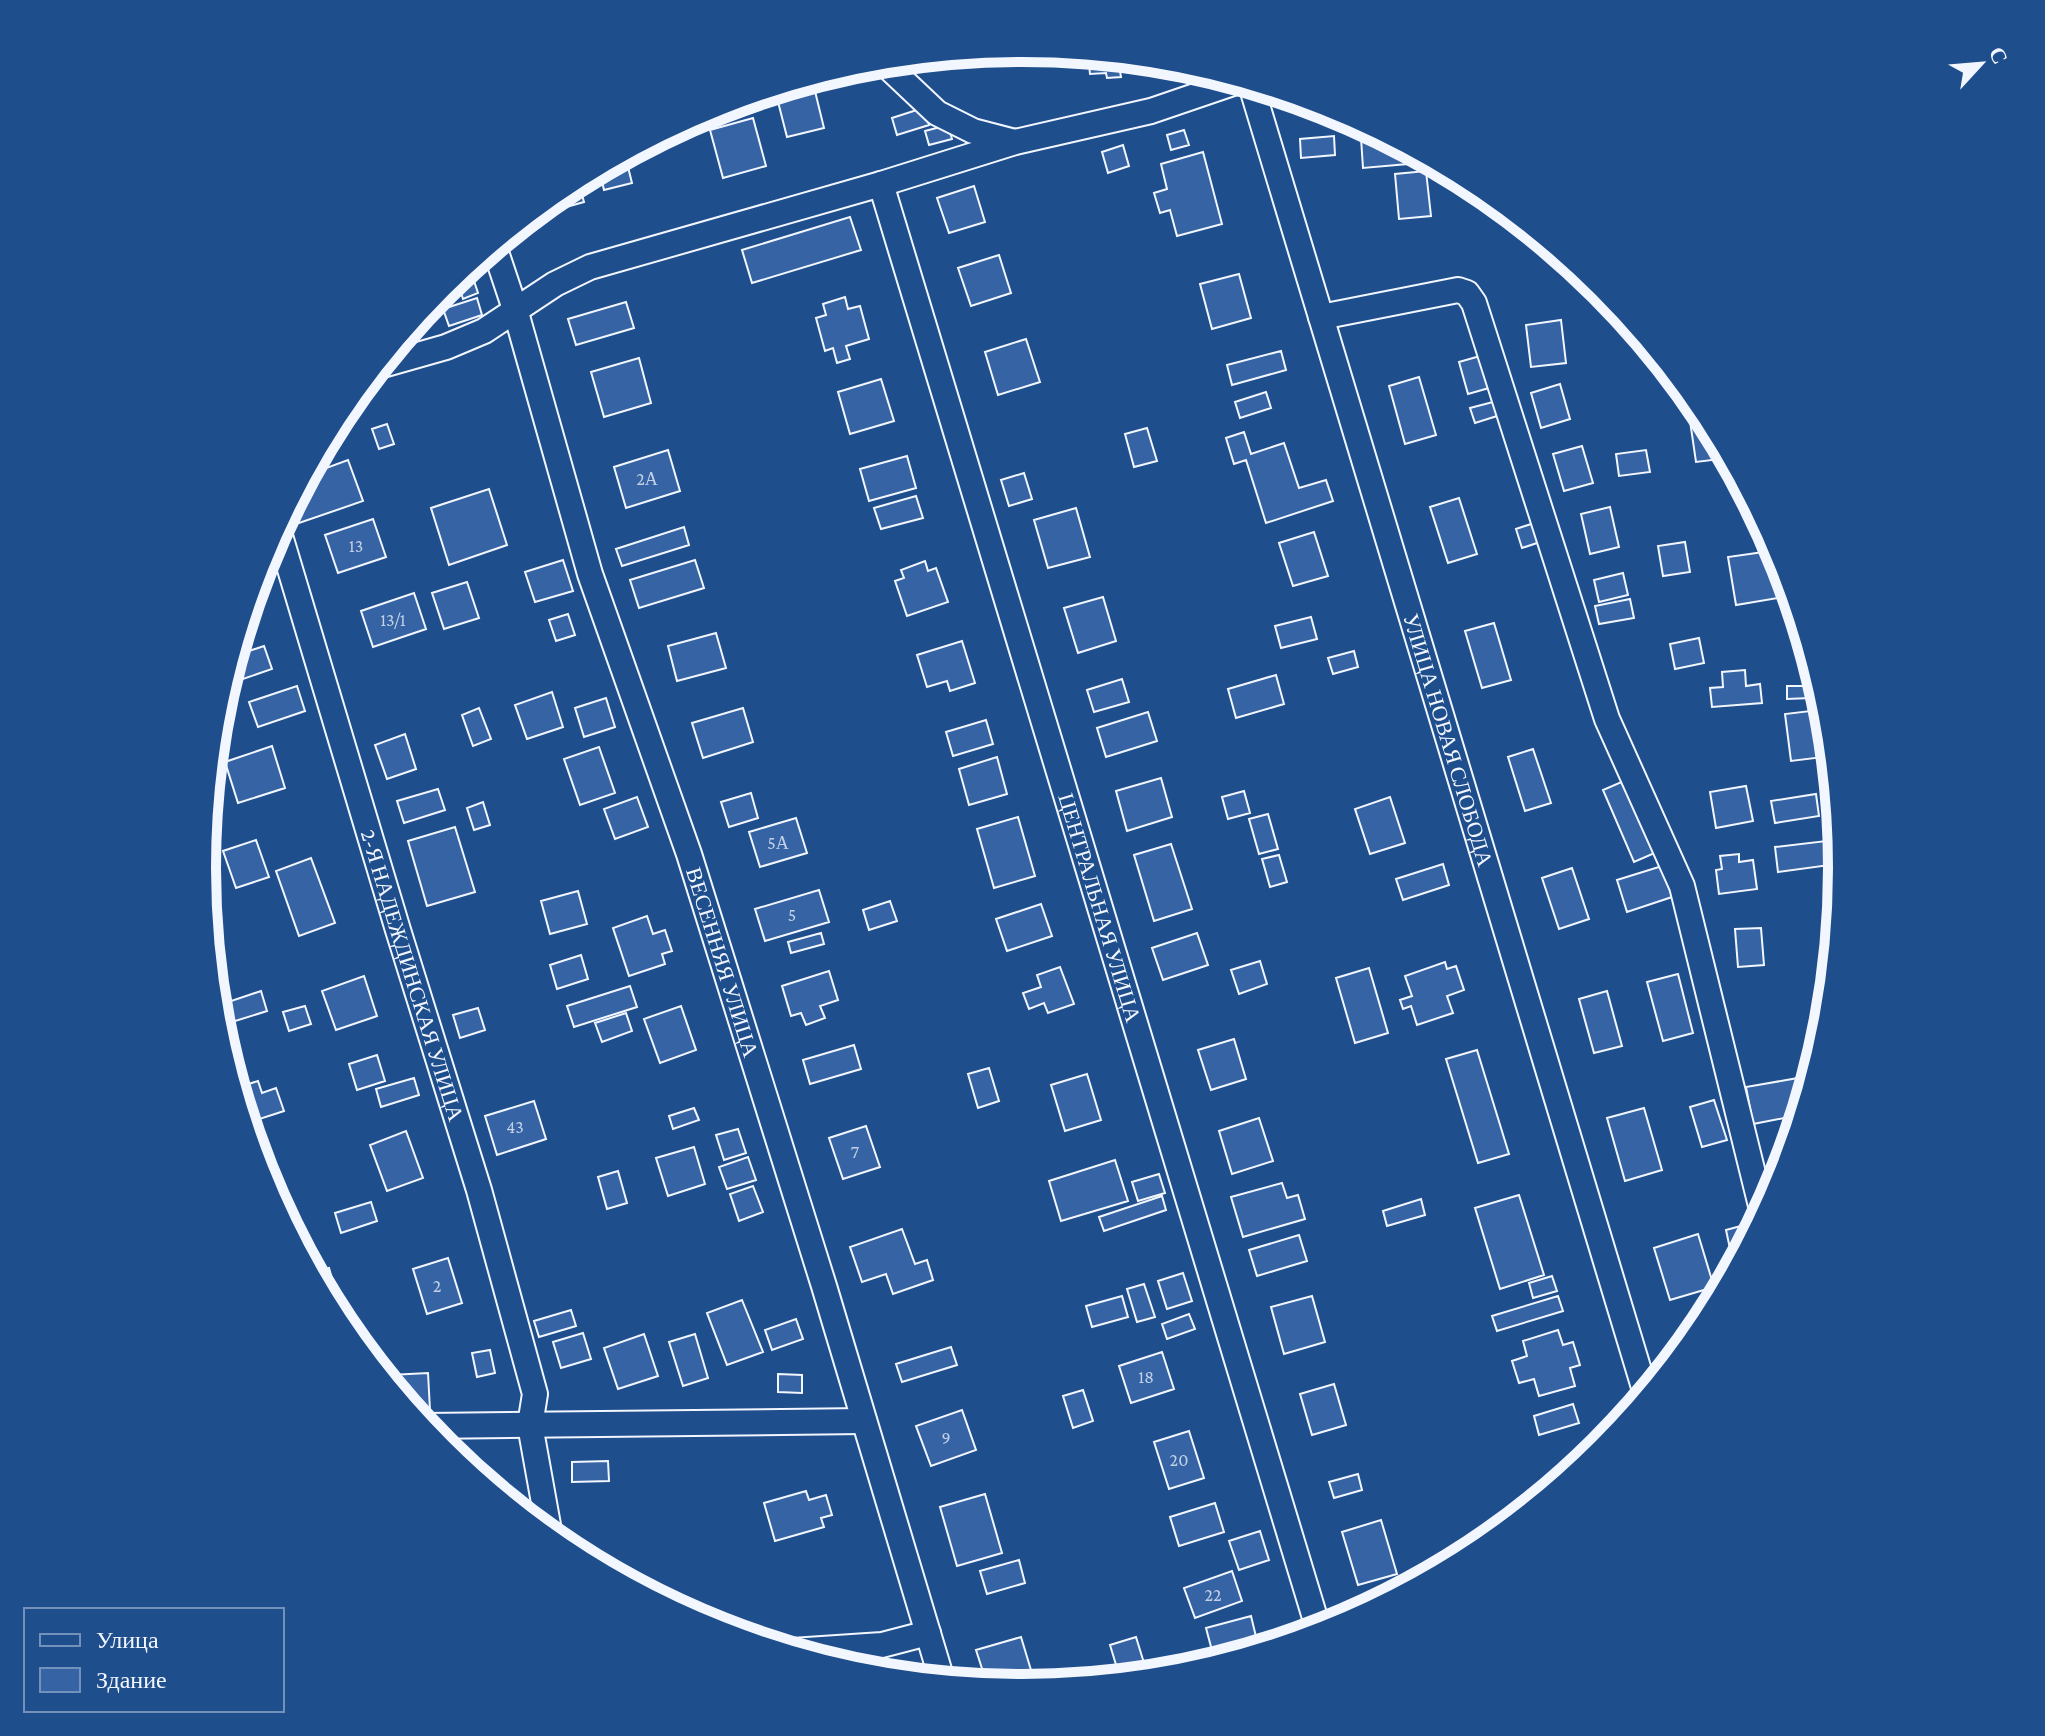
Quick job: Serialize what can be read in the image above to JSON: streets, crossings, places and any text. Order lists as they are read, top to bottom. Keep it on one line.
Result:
{"streets":{"street":["УЛИЦА НОВАЯ СЛОБОДА","ЦЕНТРАЛЬНАЯ УЛИЦА","ВЕСЕННЯЯ УЛИЦА","2-Я НАДЕЖДИНСКАЯ УЛИЦА"]},"house_numbers":["2А","13","13/1","5А","5","43","7","2","18","9","20","22"],"legend":["Улица","Здание"],"north":"top right"}
